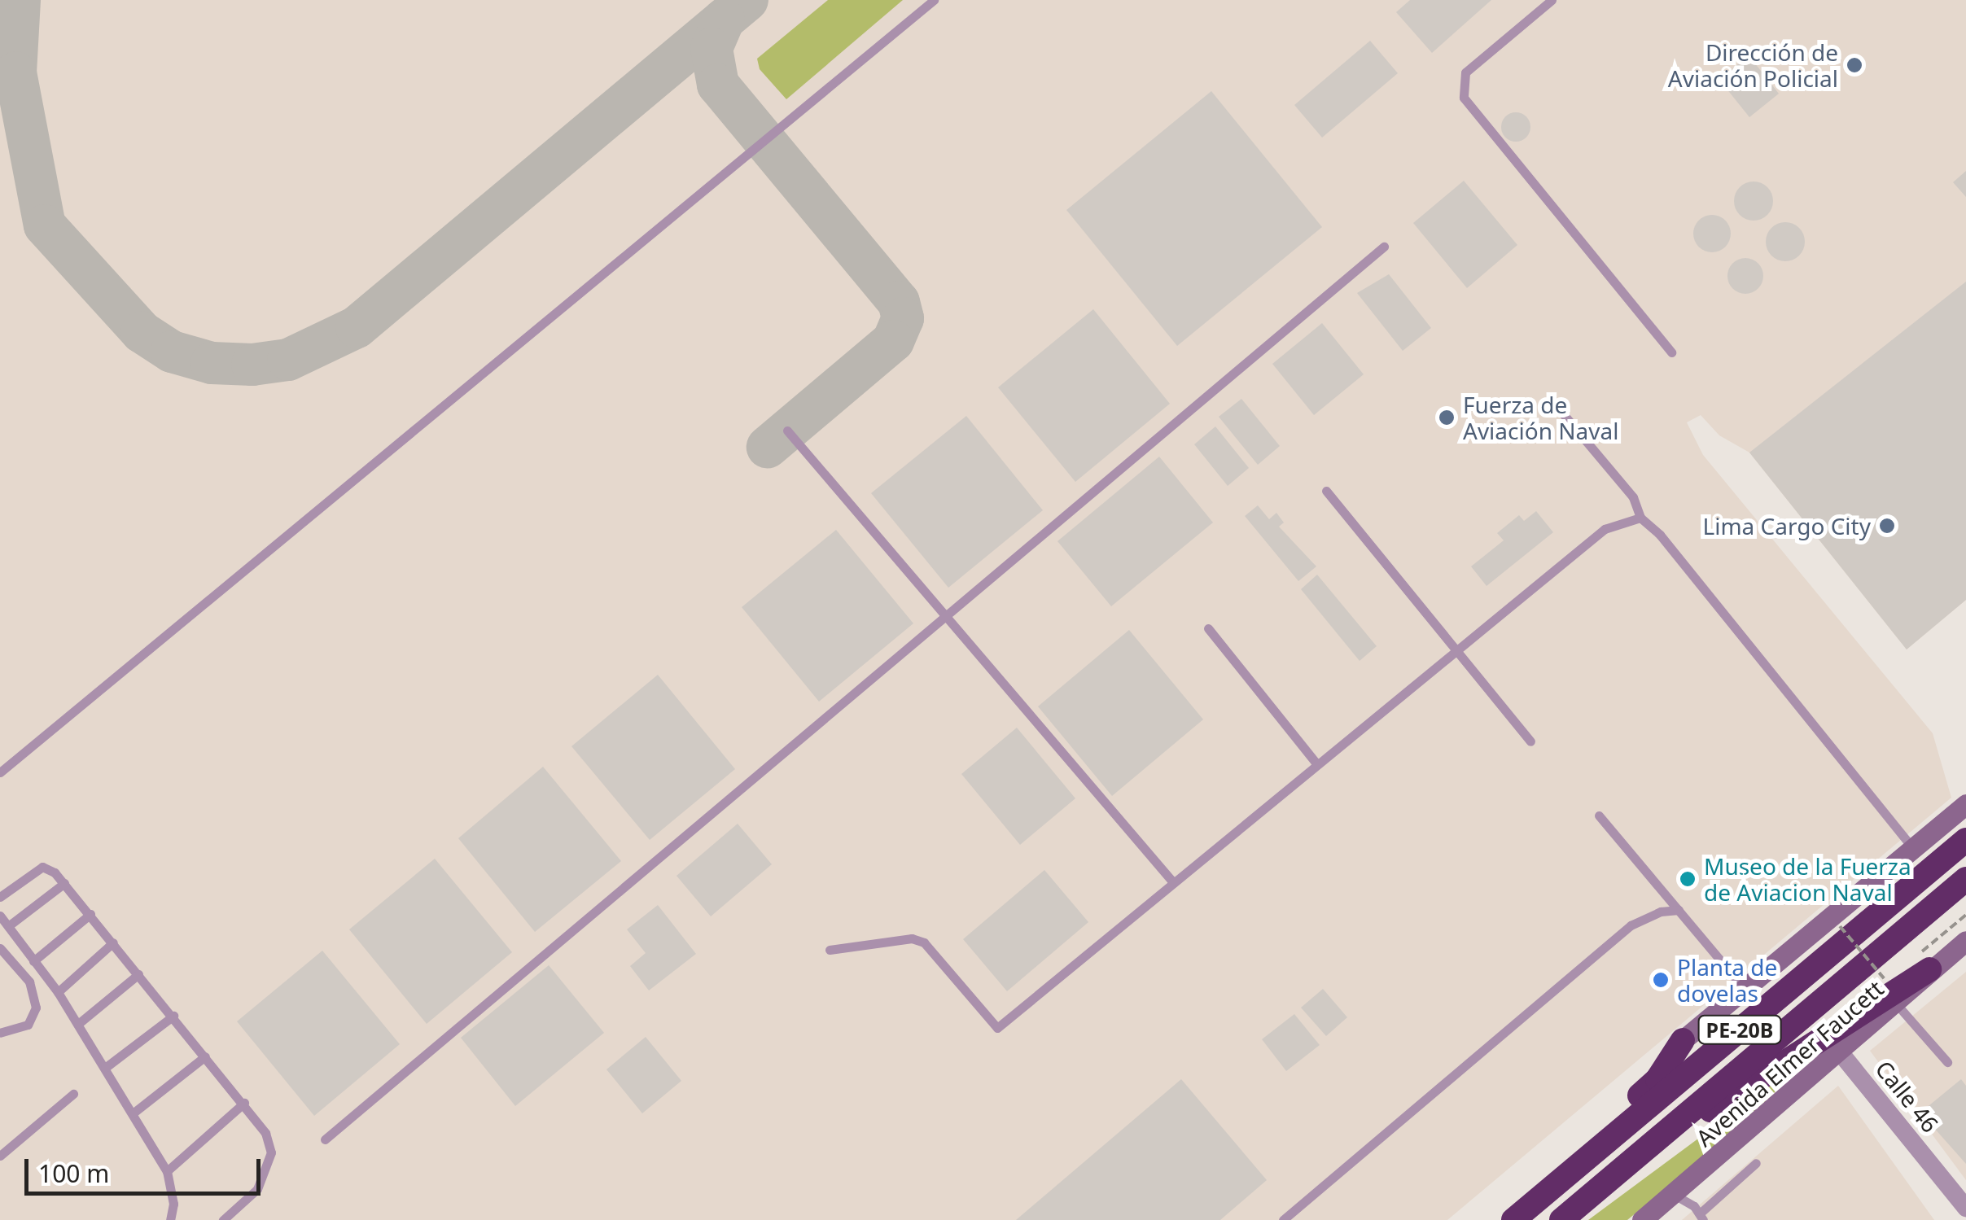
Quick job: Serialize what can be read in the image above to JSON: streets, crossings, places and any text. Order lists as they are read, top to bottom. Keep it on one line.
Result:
{"streets":{"highway":["PE-20B"],"main road":["Avenida Elmer Faucett"],"street":["Calle 46"]},"crossings":[["Avenida Elmer Faucett","Calle 46"]],"places":["Dirección de Aviación Policial","Fuerza de Aviación Naval","Lima Cargo City","Museo de la Fuerza de Aviacion Naval","Planta de dovelas"],"scale_bar":"100 m"}
